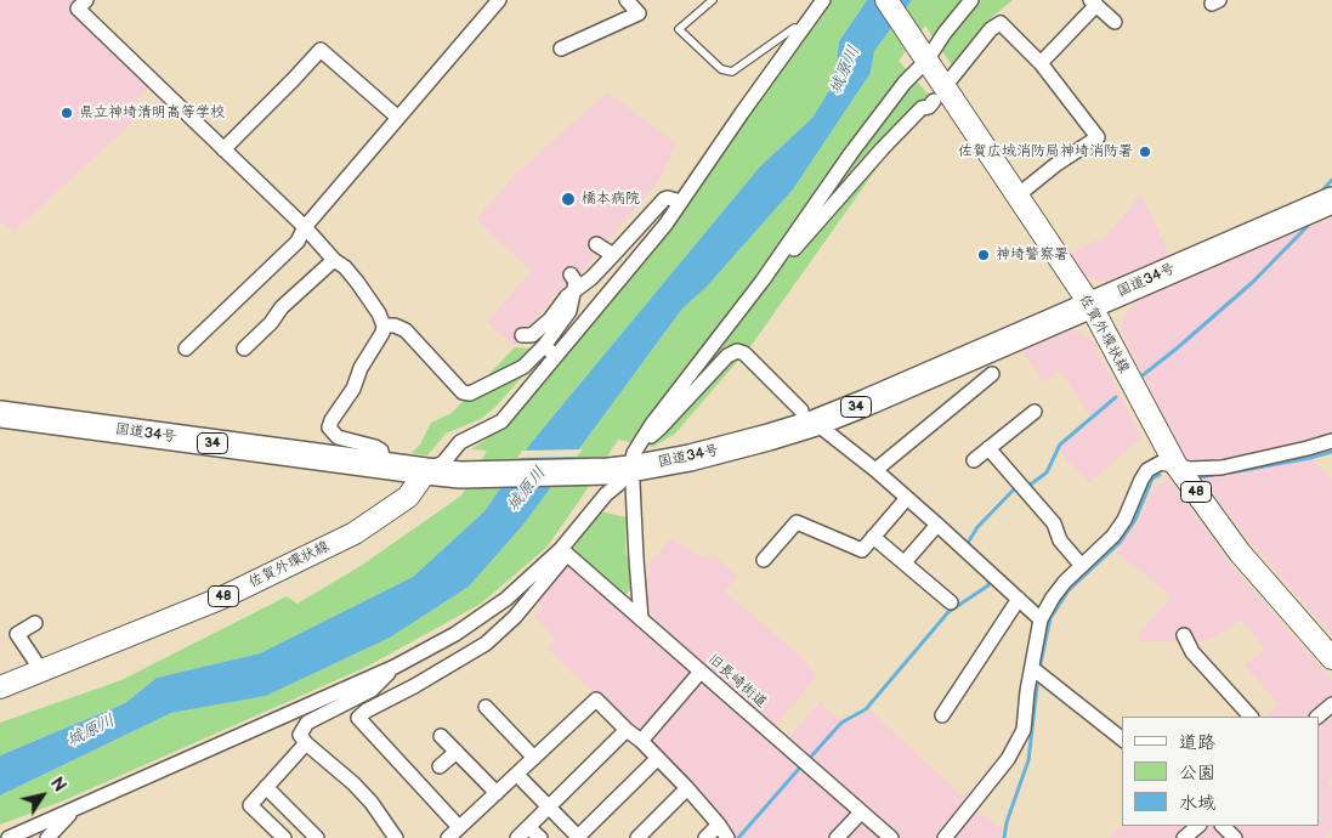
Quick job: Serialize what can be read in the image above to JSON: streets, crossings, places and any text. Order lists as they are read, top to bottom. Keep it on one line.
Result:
{"streets":{"highway":["国道34号","34"],"main road":["佐賀外環状線","48"],"street":["旧長崎街道"]},"crossings":[["国道34号","佐賀外環状線"]],"water":["城原川"],"places":["県立神埼清明高等学校","佐賀広域消防局神埼消防署","橋本病院","神埼警察署"],"legend":["道路","公園","水域"],"north":"top right"}
